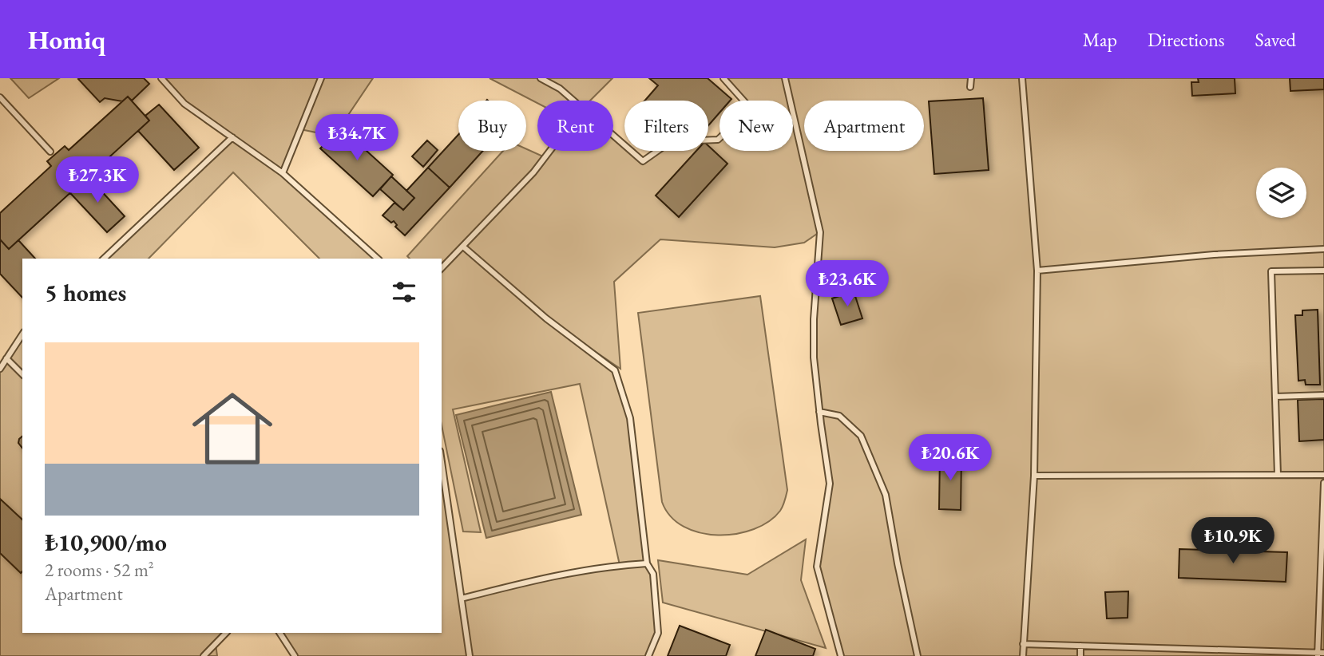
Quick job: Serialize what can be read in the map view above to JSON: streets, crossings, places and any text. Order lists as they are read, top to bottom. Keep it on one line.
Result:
{"page":{"header":"Homiq","nav":["Map","Directions","Saved"],"chip":["Buy","Rent","Filters","New","Apartment"],"price":["₺34.7K","₺27.3K","₺23.6K","₺20.6K","₺10.9K"],"heading":"5 homes","list":[{"name":"₺10,900/mo","note":"2 rooms · 52 m² · Apartment"}]}}
